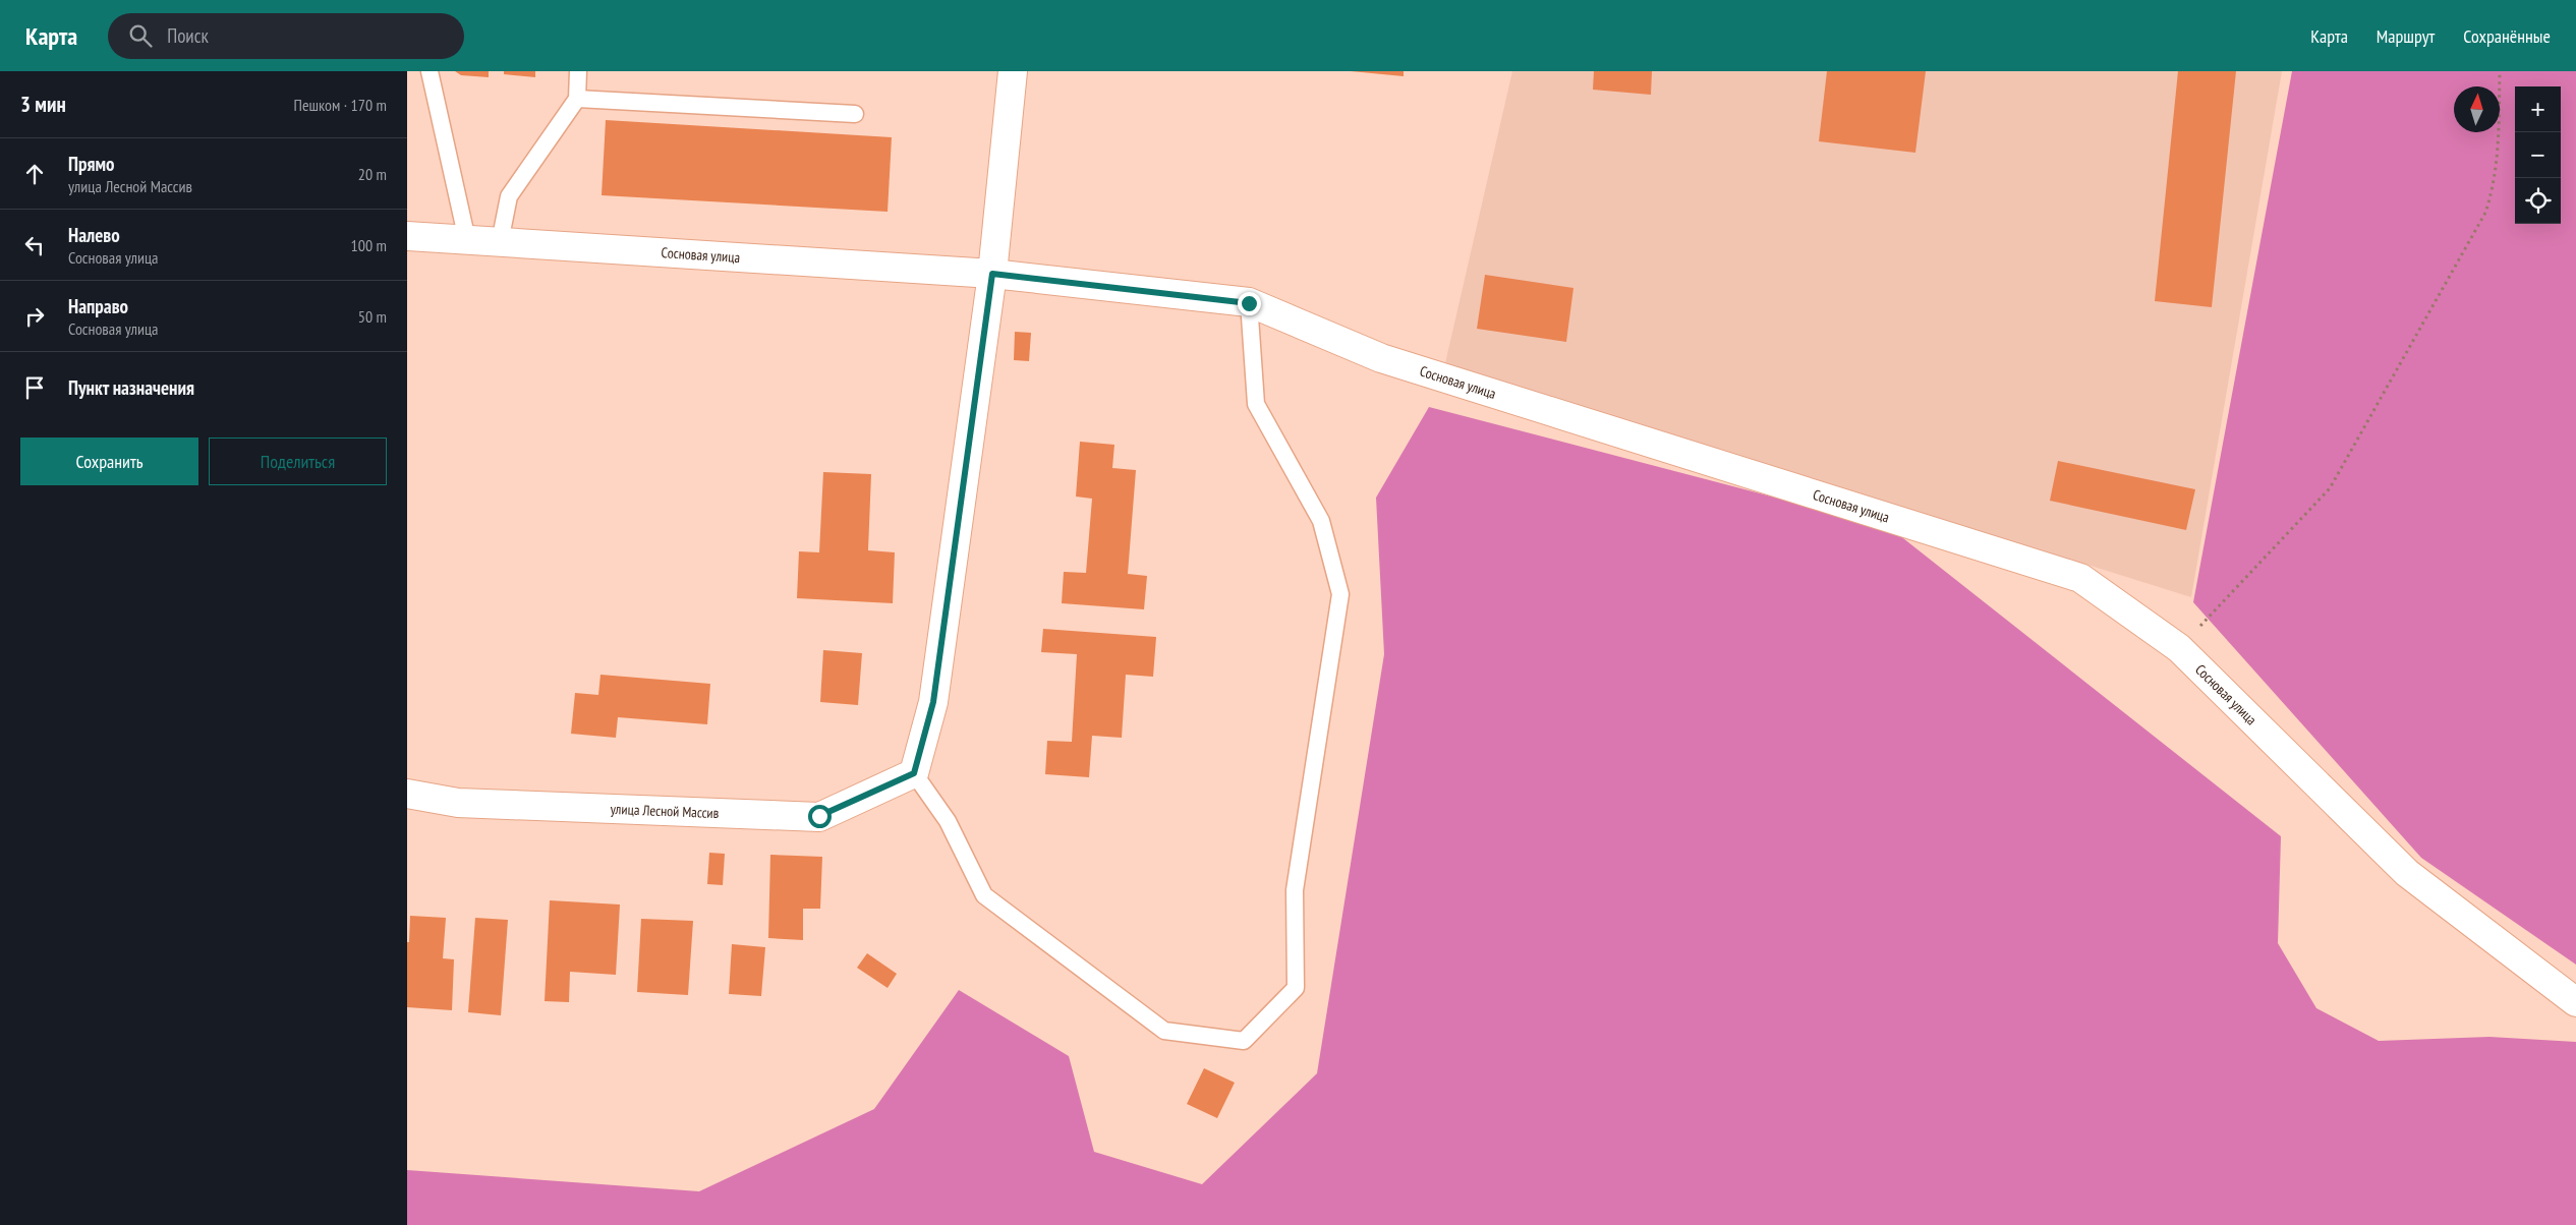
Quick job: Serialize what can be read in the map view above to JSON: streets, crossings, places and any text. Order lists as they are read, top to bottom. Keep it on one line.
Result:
{"streets":{"street":["Сосновая улица","улица Лесной Массив"]},"north":"top","page":{"header":"Карта","search":"Поиск","nav":["Карта","Маршрут","Сохранённые"],"heading":["3 мин","Пешком · 170 m"],"map_buttons":["+","−"],"list":[["Прямо","улица Лесной Массив","20 m"],["Налево","Сосновая улица","100 m"],["Направо","Сосновая улица","50 m"],"Пункт назначения"],"buttons":["Сохранить","Поделиться"]}}
